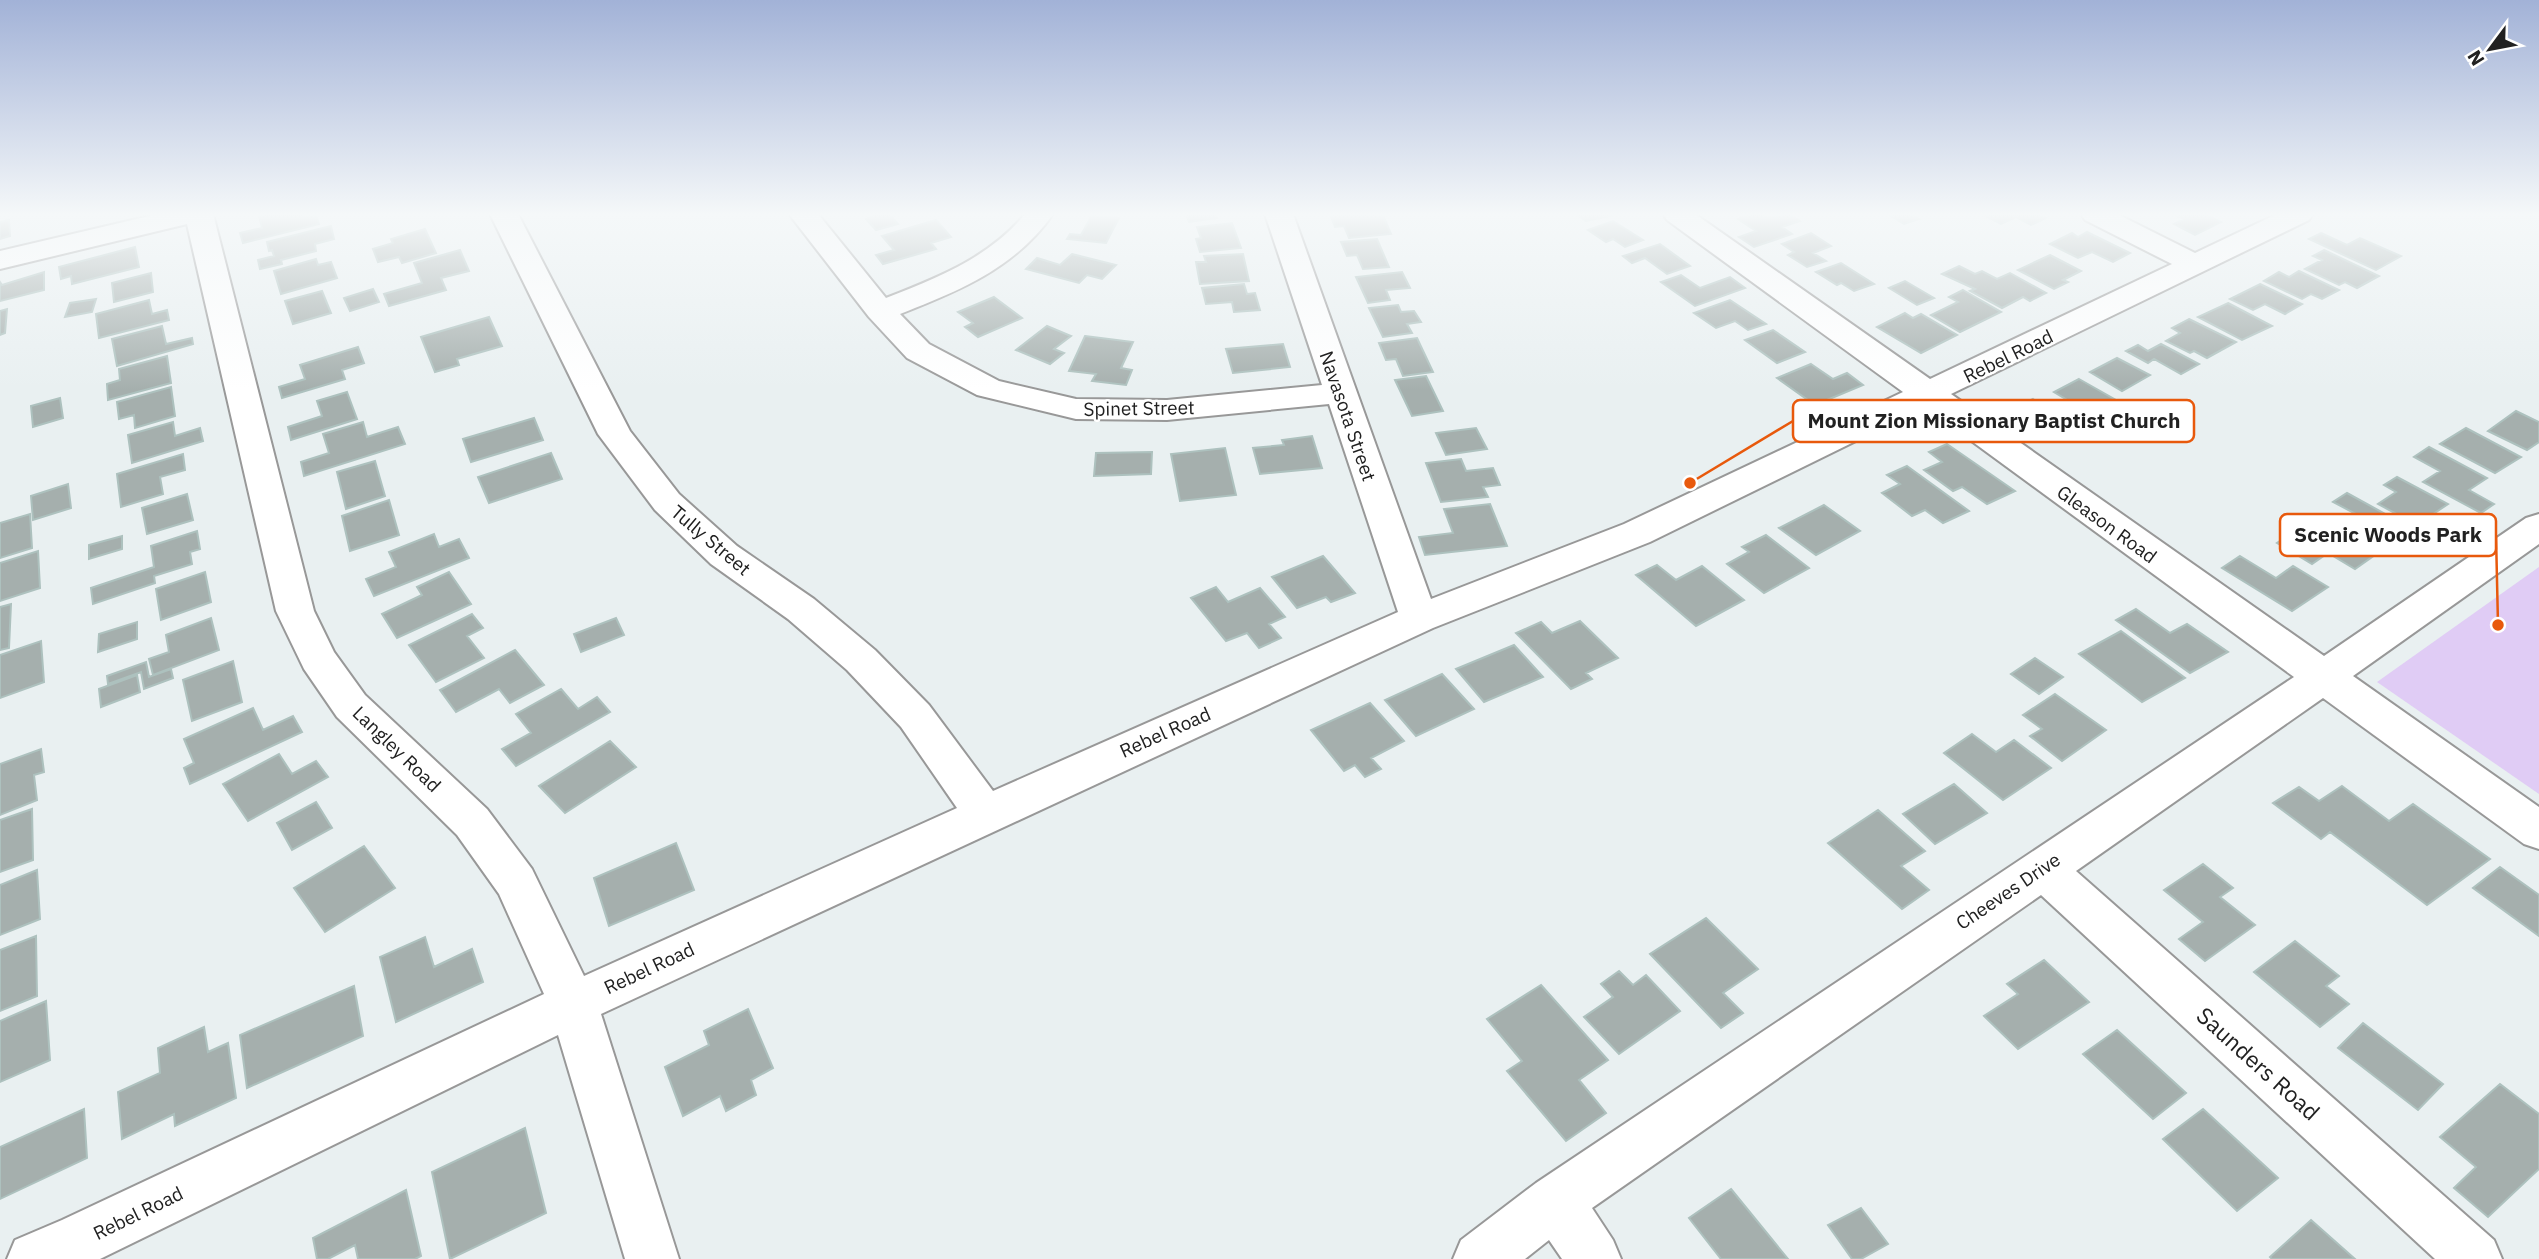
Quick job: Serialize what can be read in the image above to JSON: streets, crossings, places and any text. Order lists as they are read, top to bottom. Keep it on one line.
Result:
{"streets":{"street":["Rebel Road","Spinet Street","Navasota Street","Gleason Road","Tully Street","Langley Road","Cheeves Drive","Saunders Road"]},"crossings":[["Rebel Road","Navasota Street"],["Rebel Road","Gleason Road"],["Rebel Road","Tully Street"],["Rebel Road","Langley Road"],["Spinet Street","Navasota Street"],["Gleason Road","Cheeves Drive"],["Cheeves Drive","Saunders Road"]],"places":["Mount Zion Missionary Baptist Church","Scenic Woods Park"],"north":"bottom left"}
